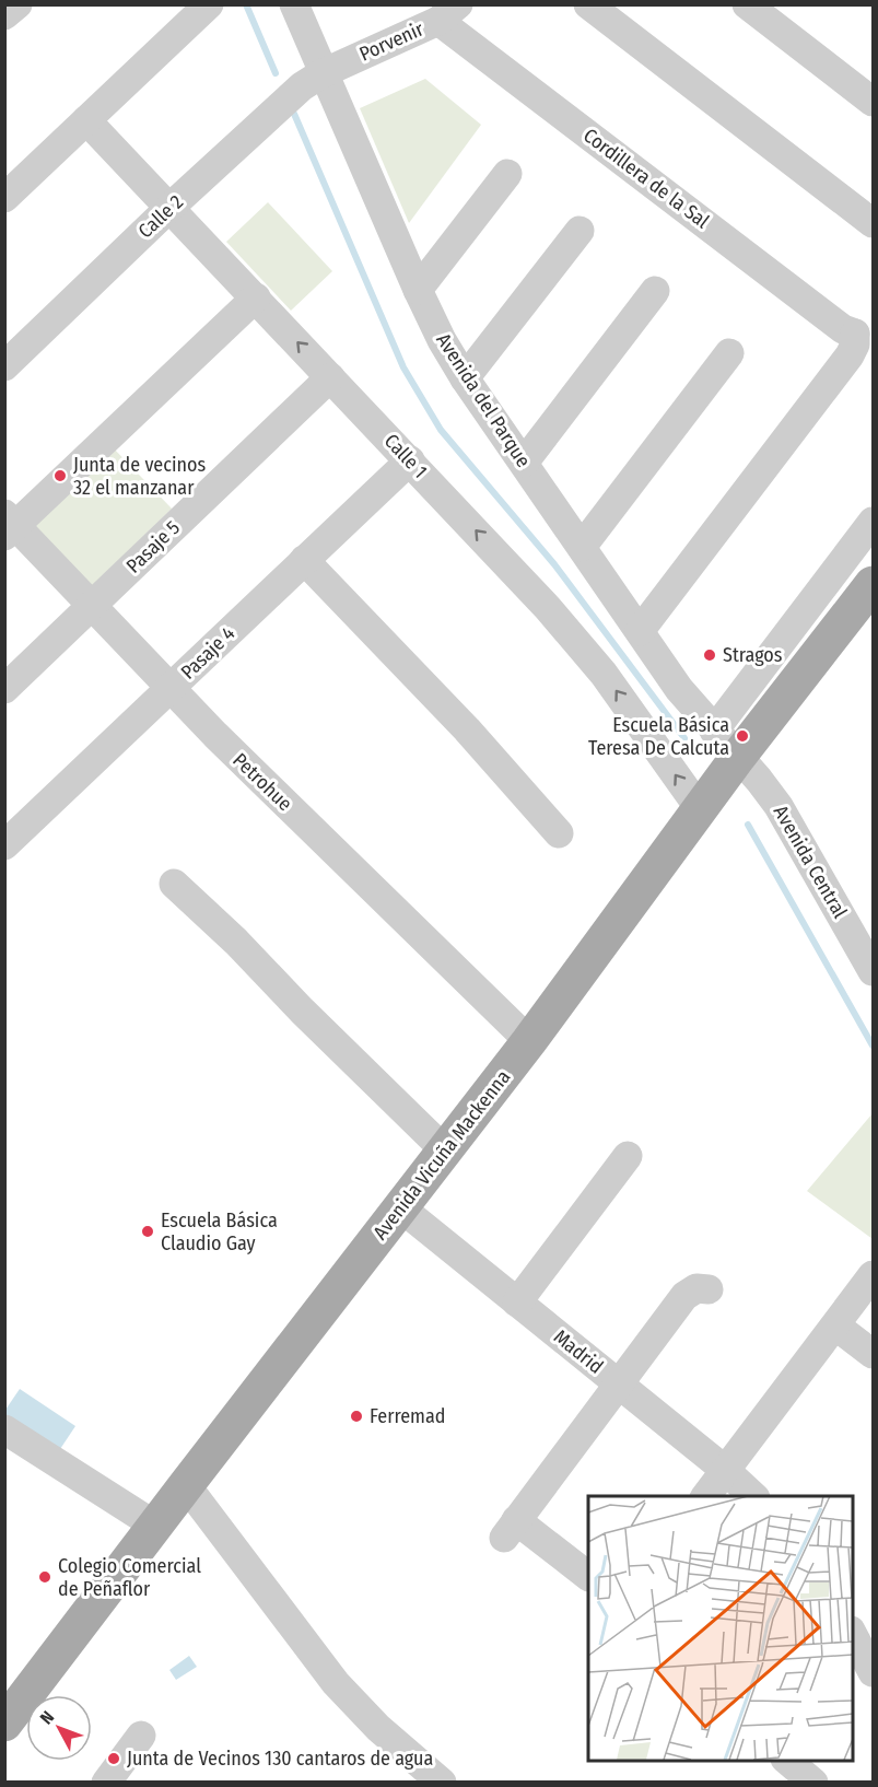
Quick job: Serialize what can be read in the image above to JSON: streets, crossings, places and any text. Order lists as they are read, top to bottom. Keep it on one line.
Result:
{"streets":{"main road":["Avenida Vicuña Mackenna"],"street":["Porvenir","Cordillera de la Sal","Calle 2","Avenida del Parque","Calle 1","Pasaje 5","Pasaje 4","Petrohue","Avenida Central","Madrid"]},"crossings":[["Porvenir","Cordillera de la Sal"],["Porvenir","Calle 2"],["Porvenir","Avenida del Parque"],["Calle 2","Avenida del Parque"],["Calle 2","Calle 1"],["Avenida del Parque","Avenida Central"],["Avenida del Parque","Avenida Vicuña Mackenna"],["Calle 1","Pasaje 5"],["Calle 1","Pasaje 4"],["Calle 1","Avenida Vicuña Mackenna"],["Pasaje 5","Petrohue"],["Pasaje 4","Petrohue"],["Petrohue","Avenida Vicuña Mackenna"],["Avenida Central","Avenida Vicuña Mackenna"],["Avenida Vicuña Mackenna","Madrid"]],"places":["Junta de vecinos 32 el manzanar","Stragos","Escuela Básica Teresa De Calcuta","Escuela Básica Claudio Gay","Ferremad","Colegio Comercial de Peñaflor","Junta de Vecinos 130 cantaros de agua"],"north":"top left"}
